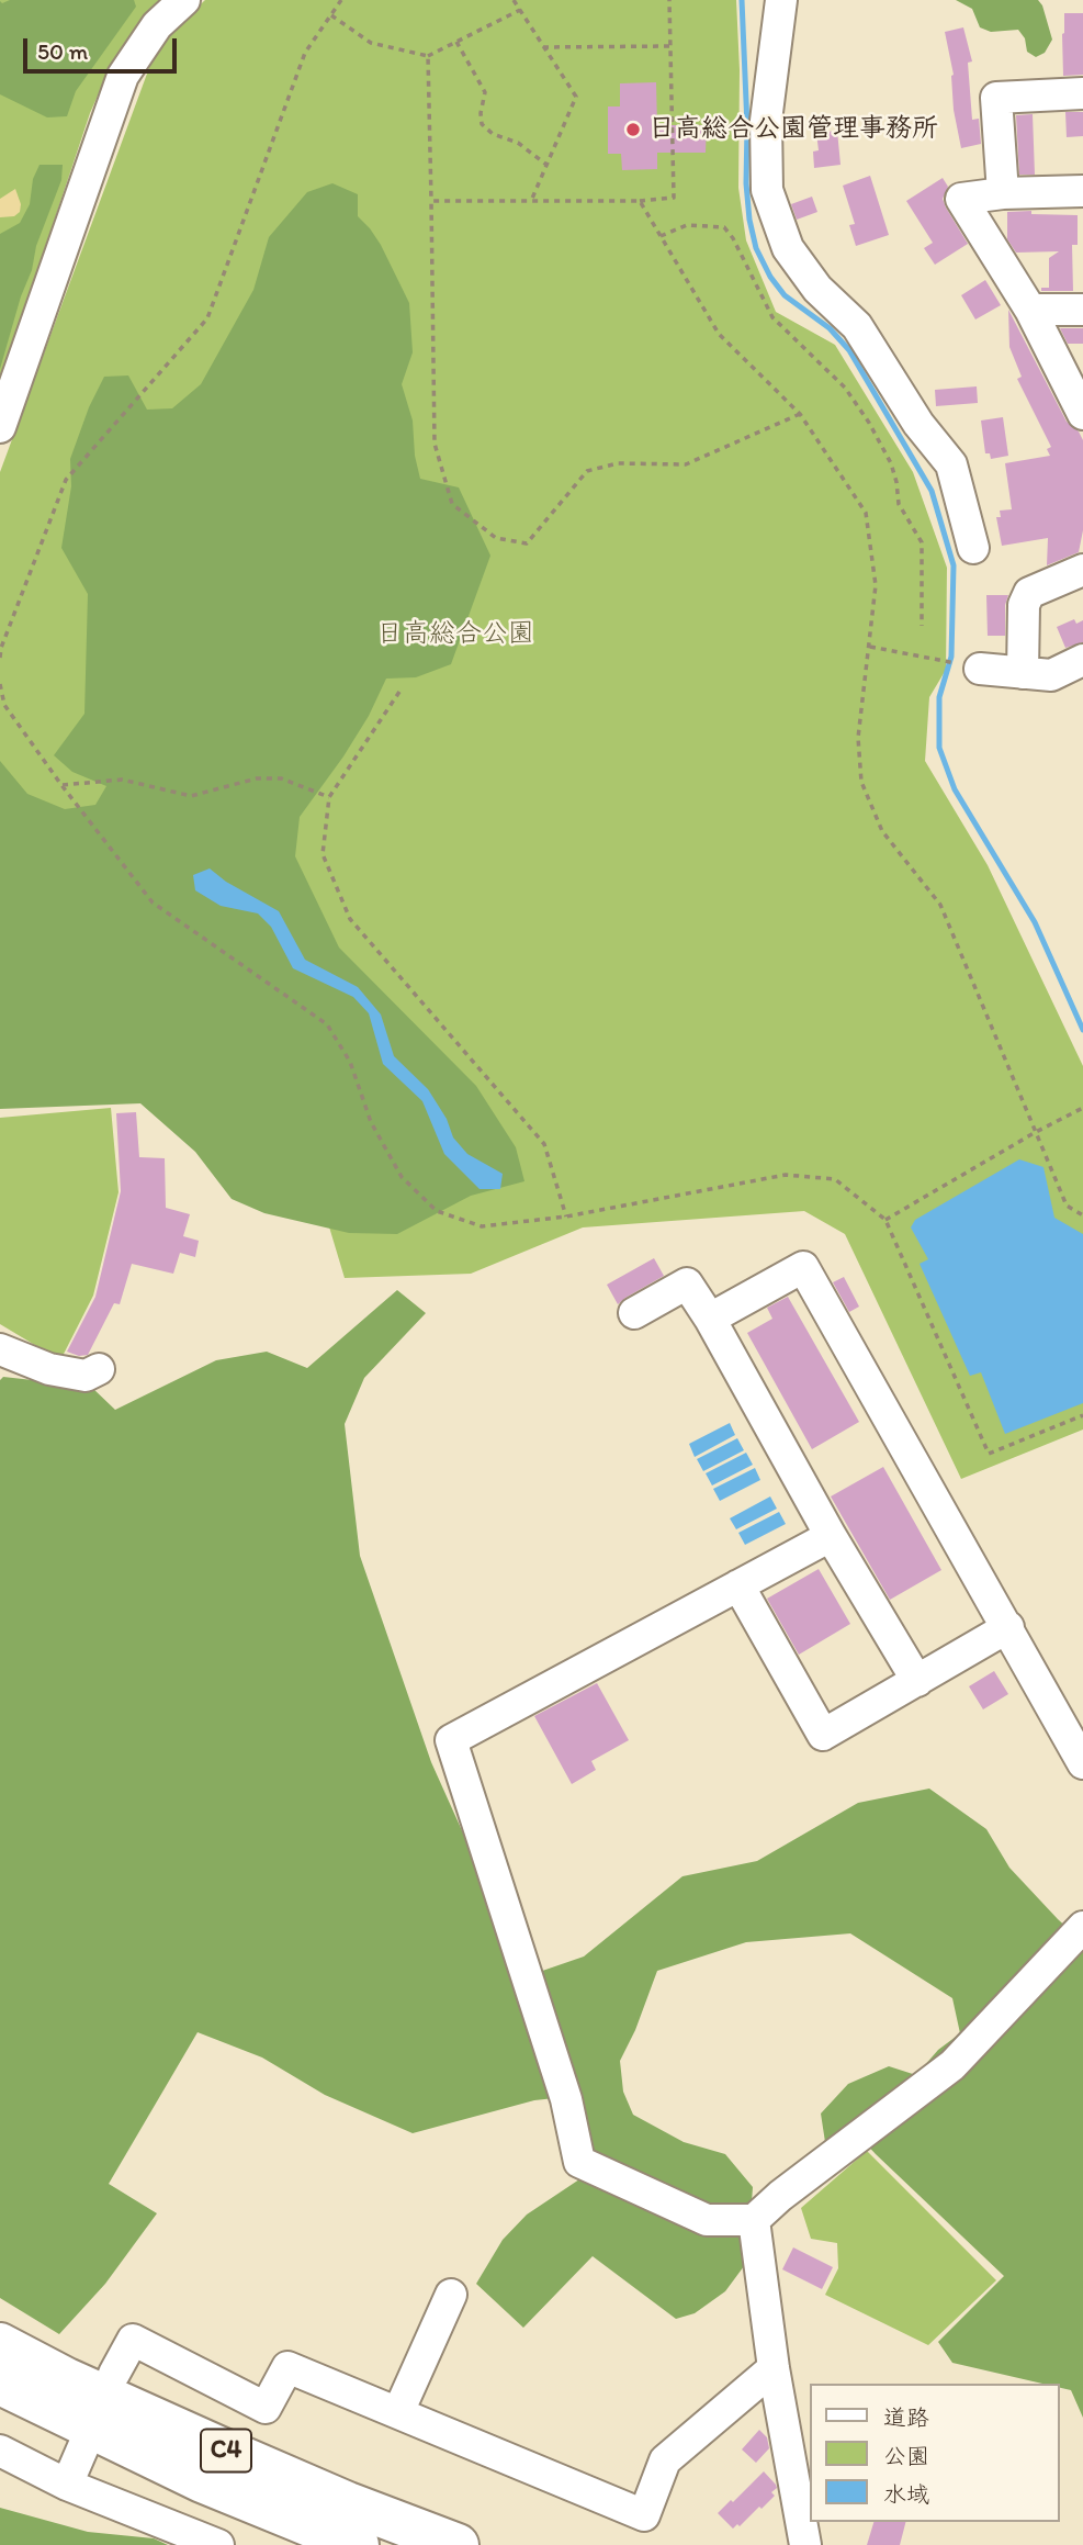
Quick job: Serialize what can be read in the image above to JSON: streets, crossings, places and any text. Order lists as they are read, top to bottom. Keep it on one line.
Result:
{"streets":{"highway":["C4"]},"parks":["日高総合公園"],"places":["日高総合公園管理事務所"],"legend":["道路","公園","水域"],"scale_bar":"50 m"}
